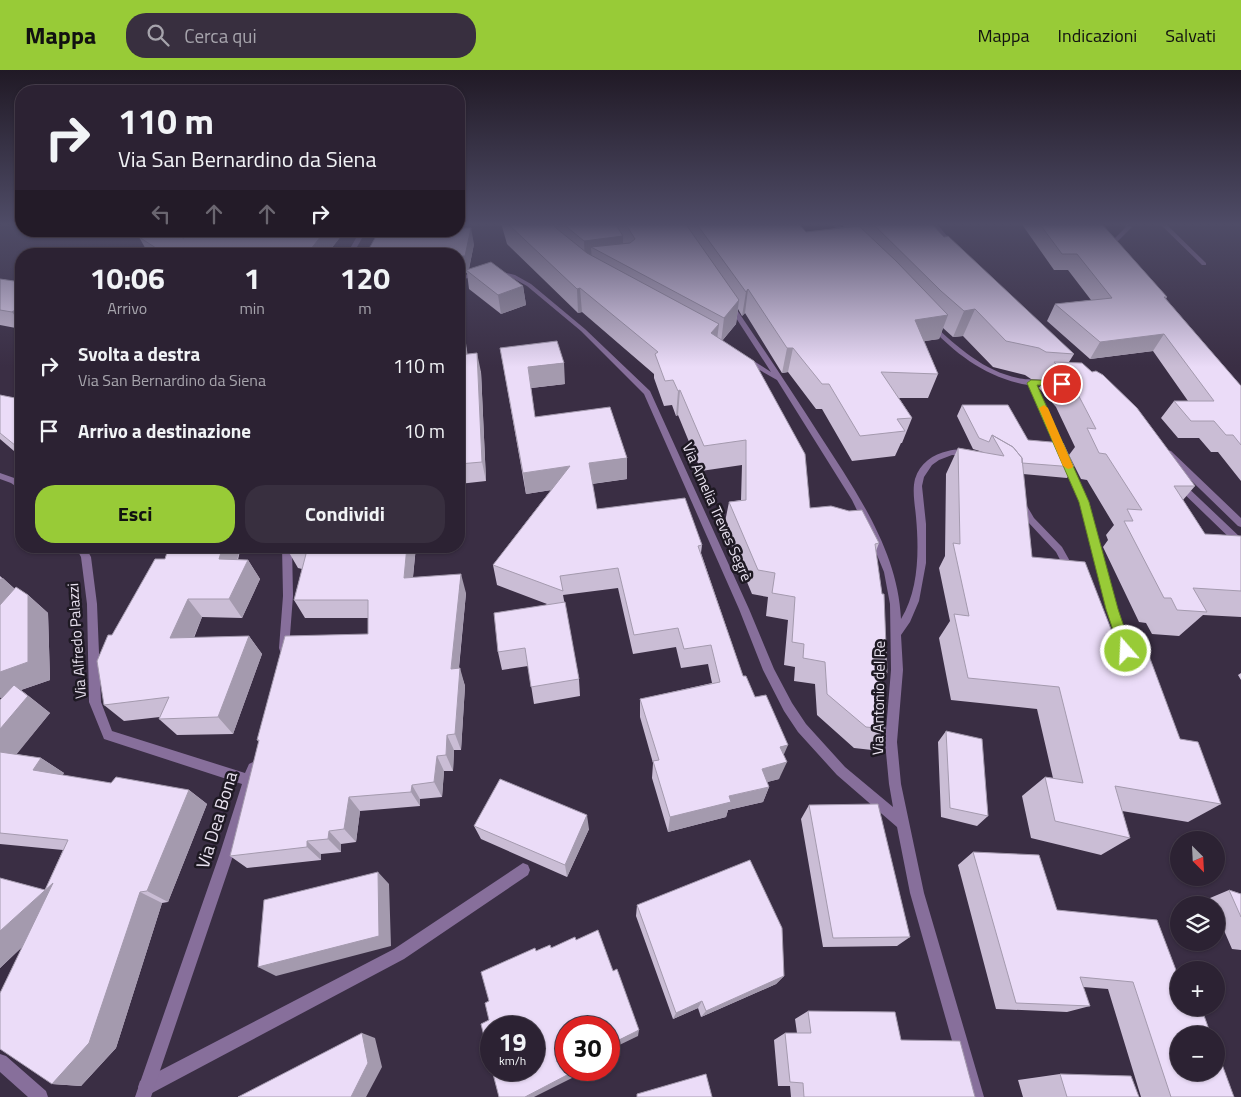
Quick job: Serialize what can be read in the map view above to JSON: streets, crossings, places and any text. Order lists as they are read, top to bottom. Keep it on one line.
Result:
{"streets":{"street":["Via Amelia Treves Segrè","Via Alfredo Palazzi","Via Antonio del Re","Via Dea Bona"]},"crossings":[["Via Amelia Treves Segrè","Via Antonio del Re"],["Via Alfredo Palazzi","Via Dea Bona"]],"north":"bottom right","page":{"header":"Mappa","search":"Cerca qui","nav":["Mappa","Indicazioni","Salvati"],"turn":["110 m","Via San Bernardino da Siena"],"eta":["10:06","Arrivo","1","min","120","m"],"list":[{"name":"Svolta a destra","note":"Via San Bernardino da Siena","value":"110 m"},{"name":"Arrivo a destinazione","value":"10 m"}],"buttons":["Esci","Condividi"],"map_buttons":["+","−"],"speed":"19 km/h","limit":"30"}}
